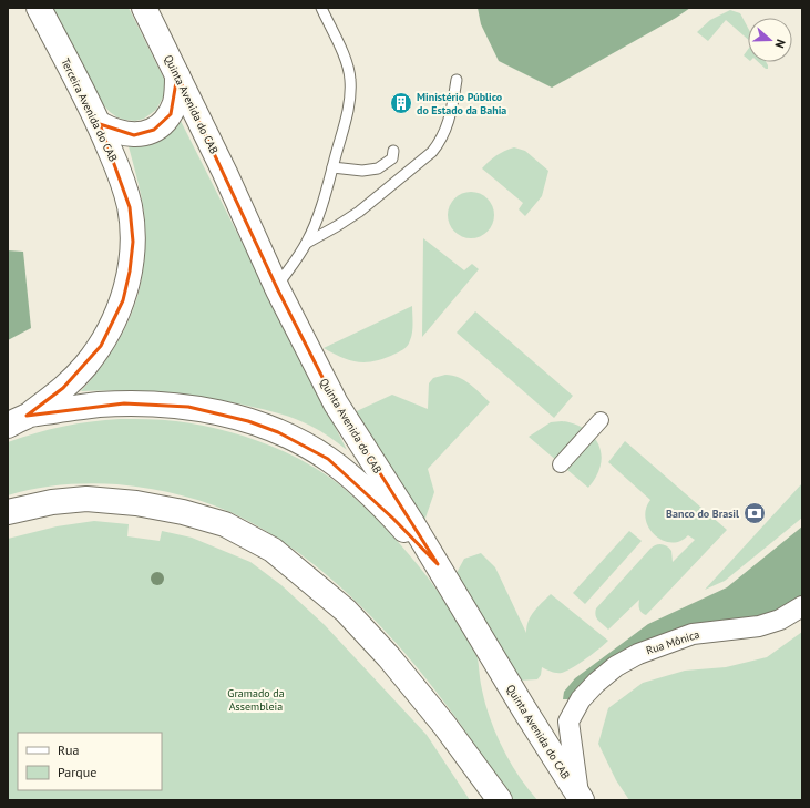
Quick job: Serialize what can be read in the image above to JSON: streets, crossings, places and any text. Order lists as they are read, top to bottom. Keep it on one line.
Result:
{"streets":{"main road":["Quinta Avenida do CAB","Terceira Avenida do CAB"],"street":["Rua Mônica"]},"crossings":[["Quinta Avenida do CAB","Rua Mônica"]],"parks":["Gramado da Assembleia"],"places":{"building":["Ministério Público do Estado da Bahia"],"bank":["Banco do Brasil"]},"legend":["Rua","Parque"],"north":"right"}
